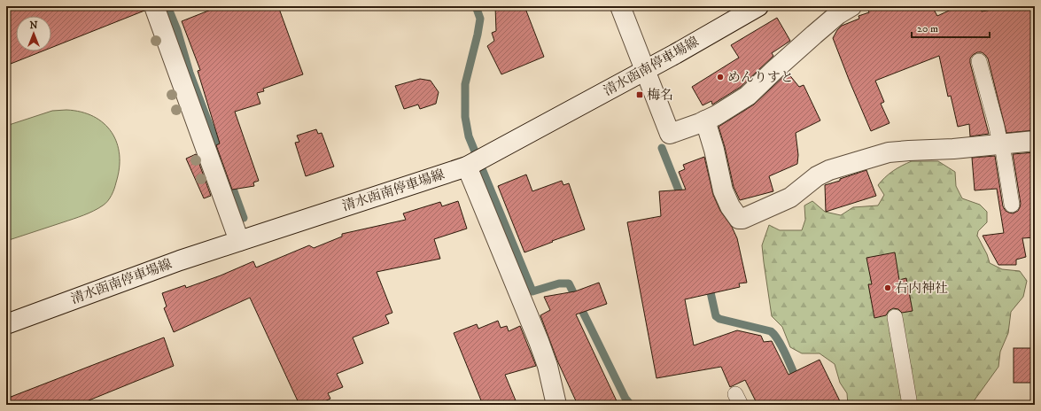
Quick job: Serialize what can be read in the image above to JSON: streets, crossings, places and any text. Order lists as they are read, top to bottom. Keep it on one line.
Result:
{"streets":{"street":["清水函南停車場線"]},"places":{"other":["めんりすと","右内神社"],"transit":["梅名"]},"scale_bar":"20 m","north":"top"}
